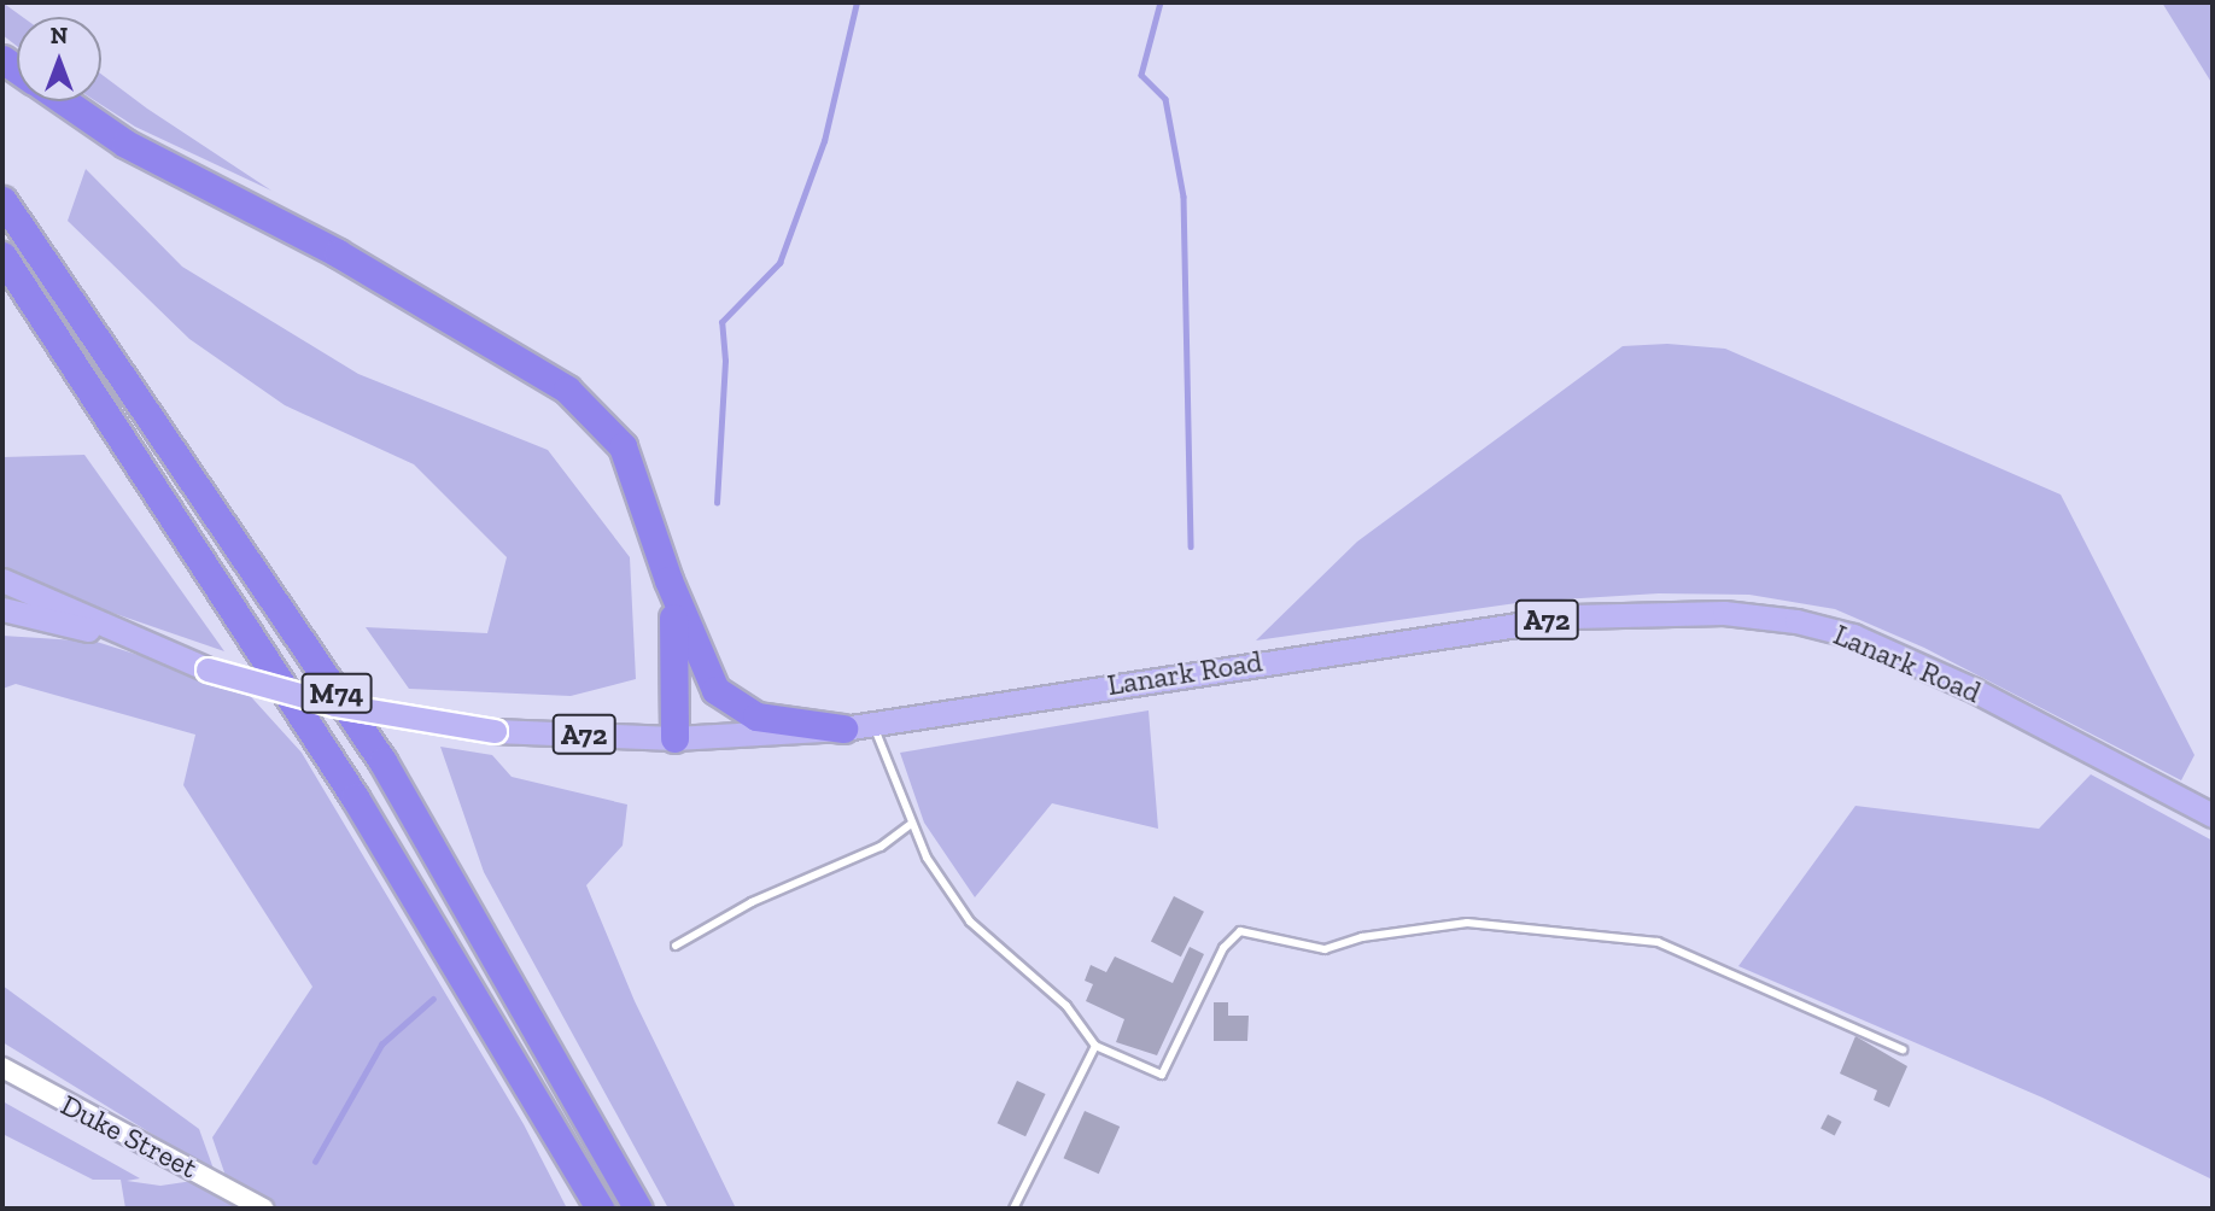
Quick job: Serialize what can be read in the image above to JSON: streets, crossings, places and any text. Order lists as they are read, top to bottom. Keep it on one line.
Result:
{"streets":{"highway":["M74"],"main road":["A72","Lanark Road"],"street":["Duke Street"]},"north":"top"}
